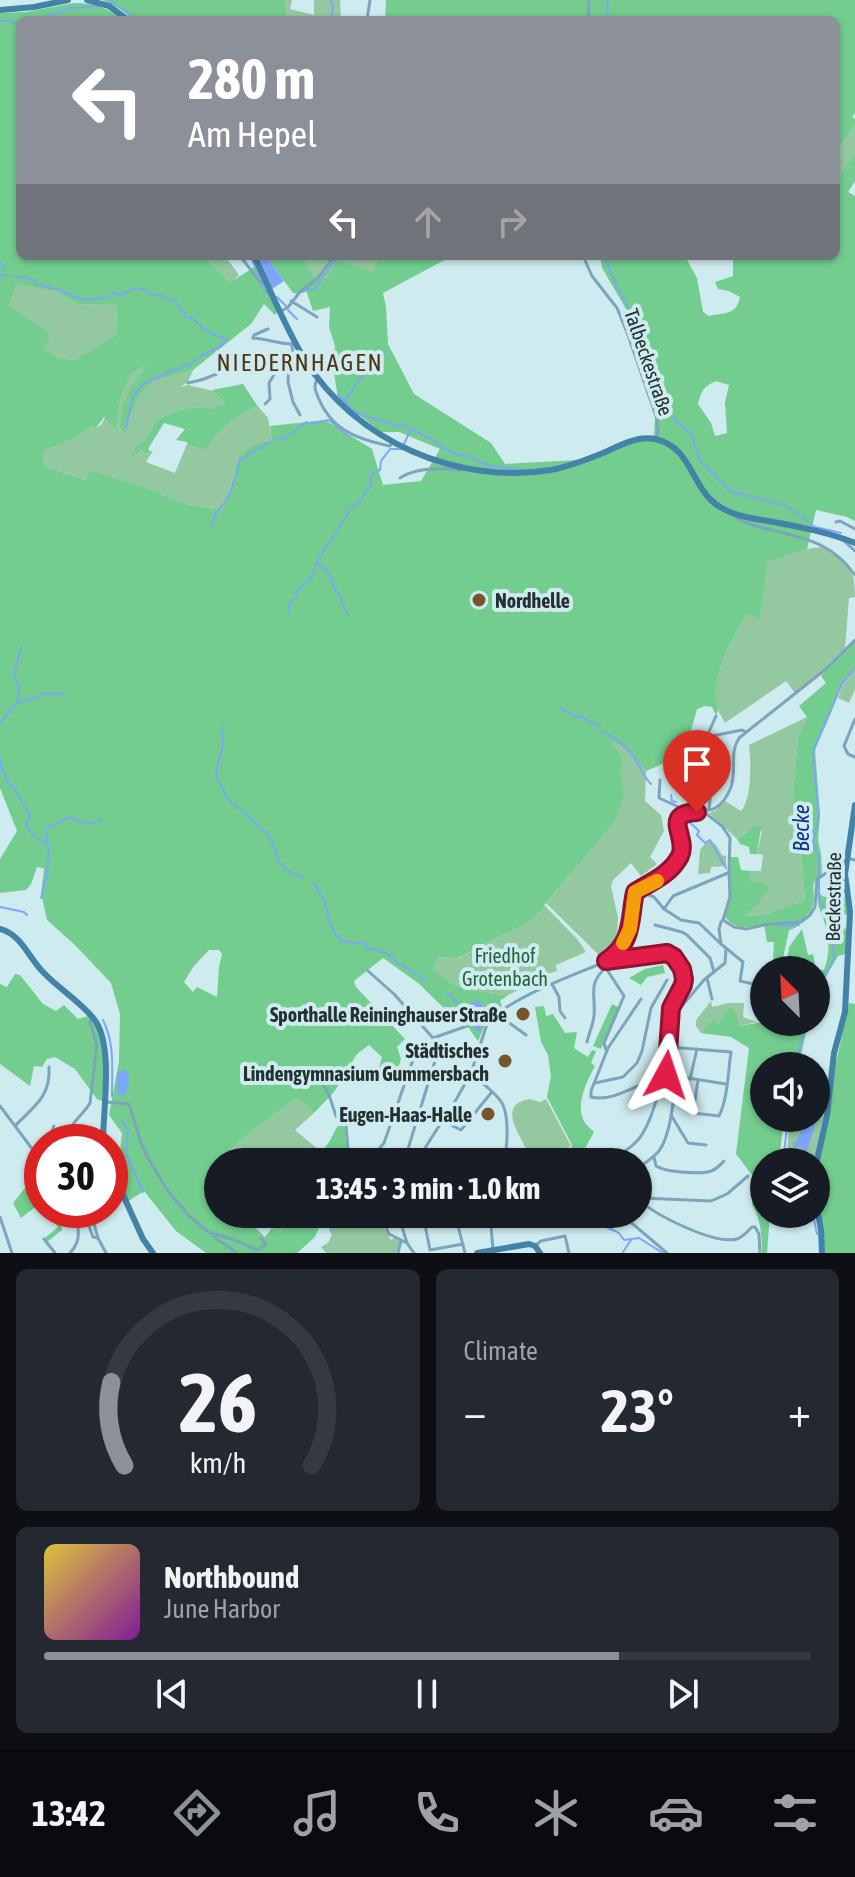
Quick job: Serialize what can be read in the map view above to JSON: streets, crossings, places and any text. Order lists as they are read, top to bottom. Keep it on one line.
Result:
{"streets":{"main road":["Beckestraße"],"street":["Talbeckestraße"]},"districts":["NIEDERNHAGEN"],"water":["Becke"],"parks":["Friedhof Grotenbach"],"places":["Nordhelle","Sporthalle Reininghauser Straße","Städtisches Lindengymnasium Gummersbach","Eugen-Haas-Halle"],"north":"top left","page":{"turn":["280 m","Am Hepel"],"limit":"30","trip":"13:45 · 3 min · 1.0 km","tile":"Climate","heat":["−","23°","+"],"song":["Northbound","June Harbor"],"tabs":"13:42","gauge":["26","km/h"]}}
